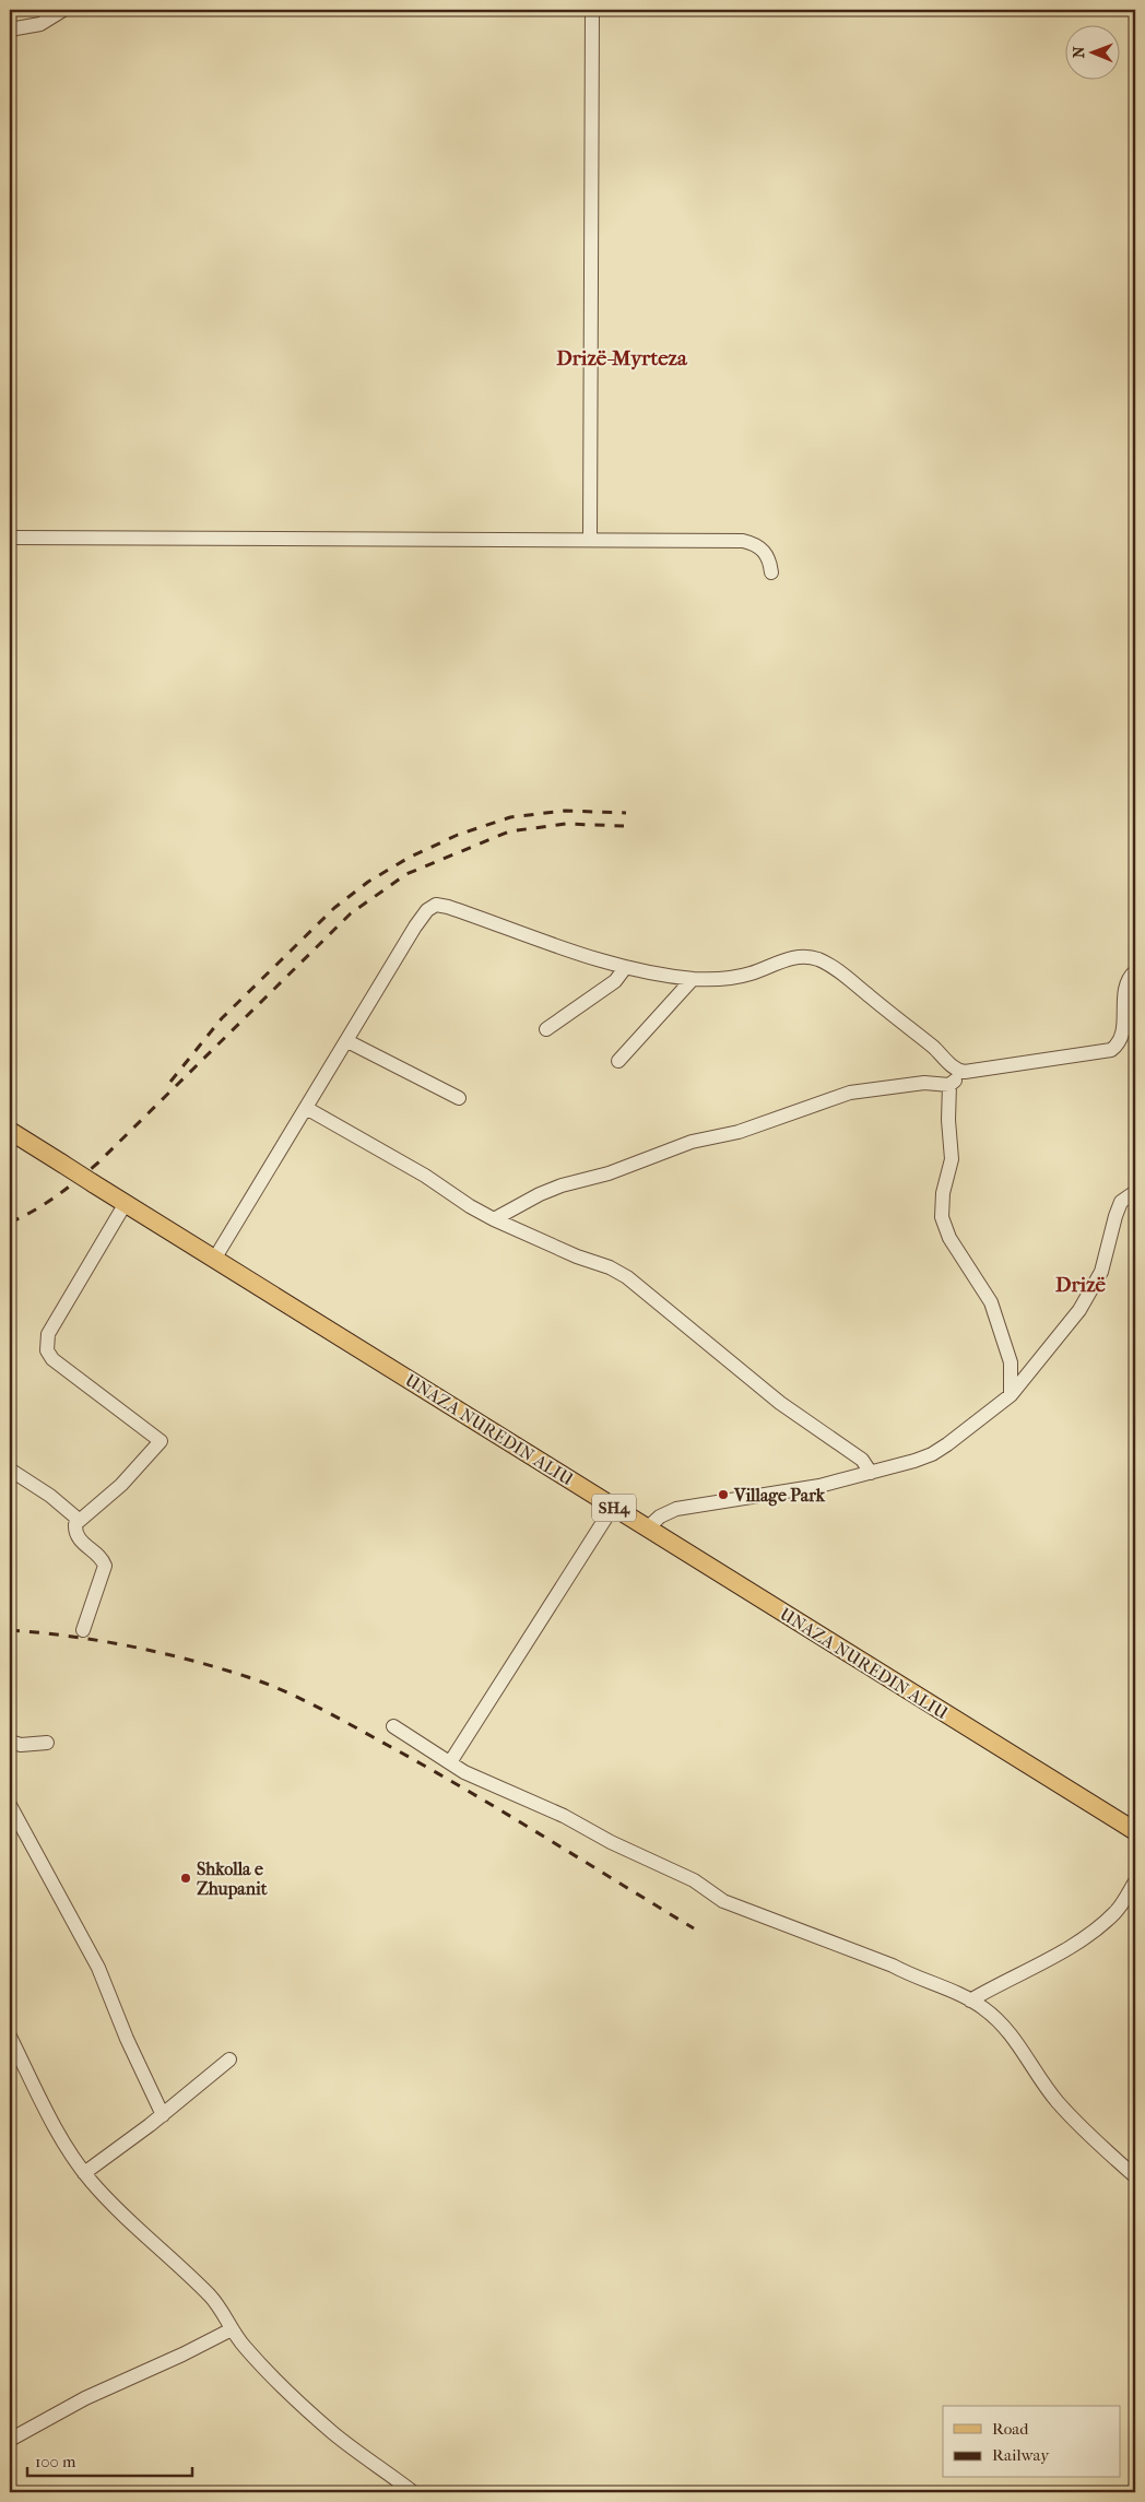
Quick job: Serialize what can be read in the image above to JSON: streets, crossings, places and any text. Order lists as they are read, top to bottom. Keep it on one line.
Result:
{"streets":{"main road":["UNAZA NUREDIN ALIU","SH4"]},"districts":["Drizë-Myrteza","Drizë"],"places":["Village Park","Shkolla e Zhupanit"],"legend":["Road","Railway"],"scale_bar":"100 m","north":"left"}
